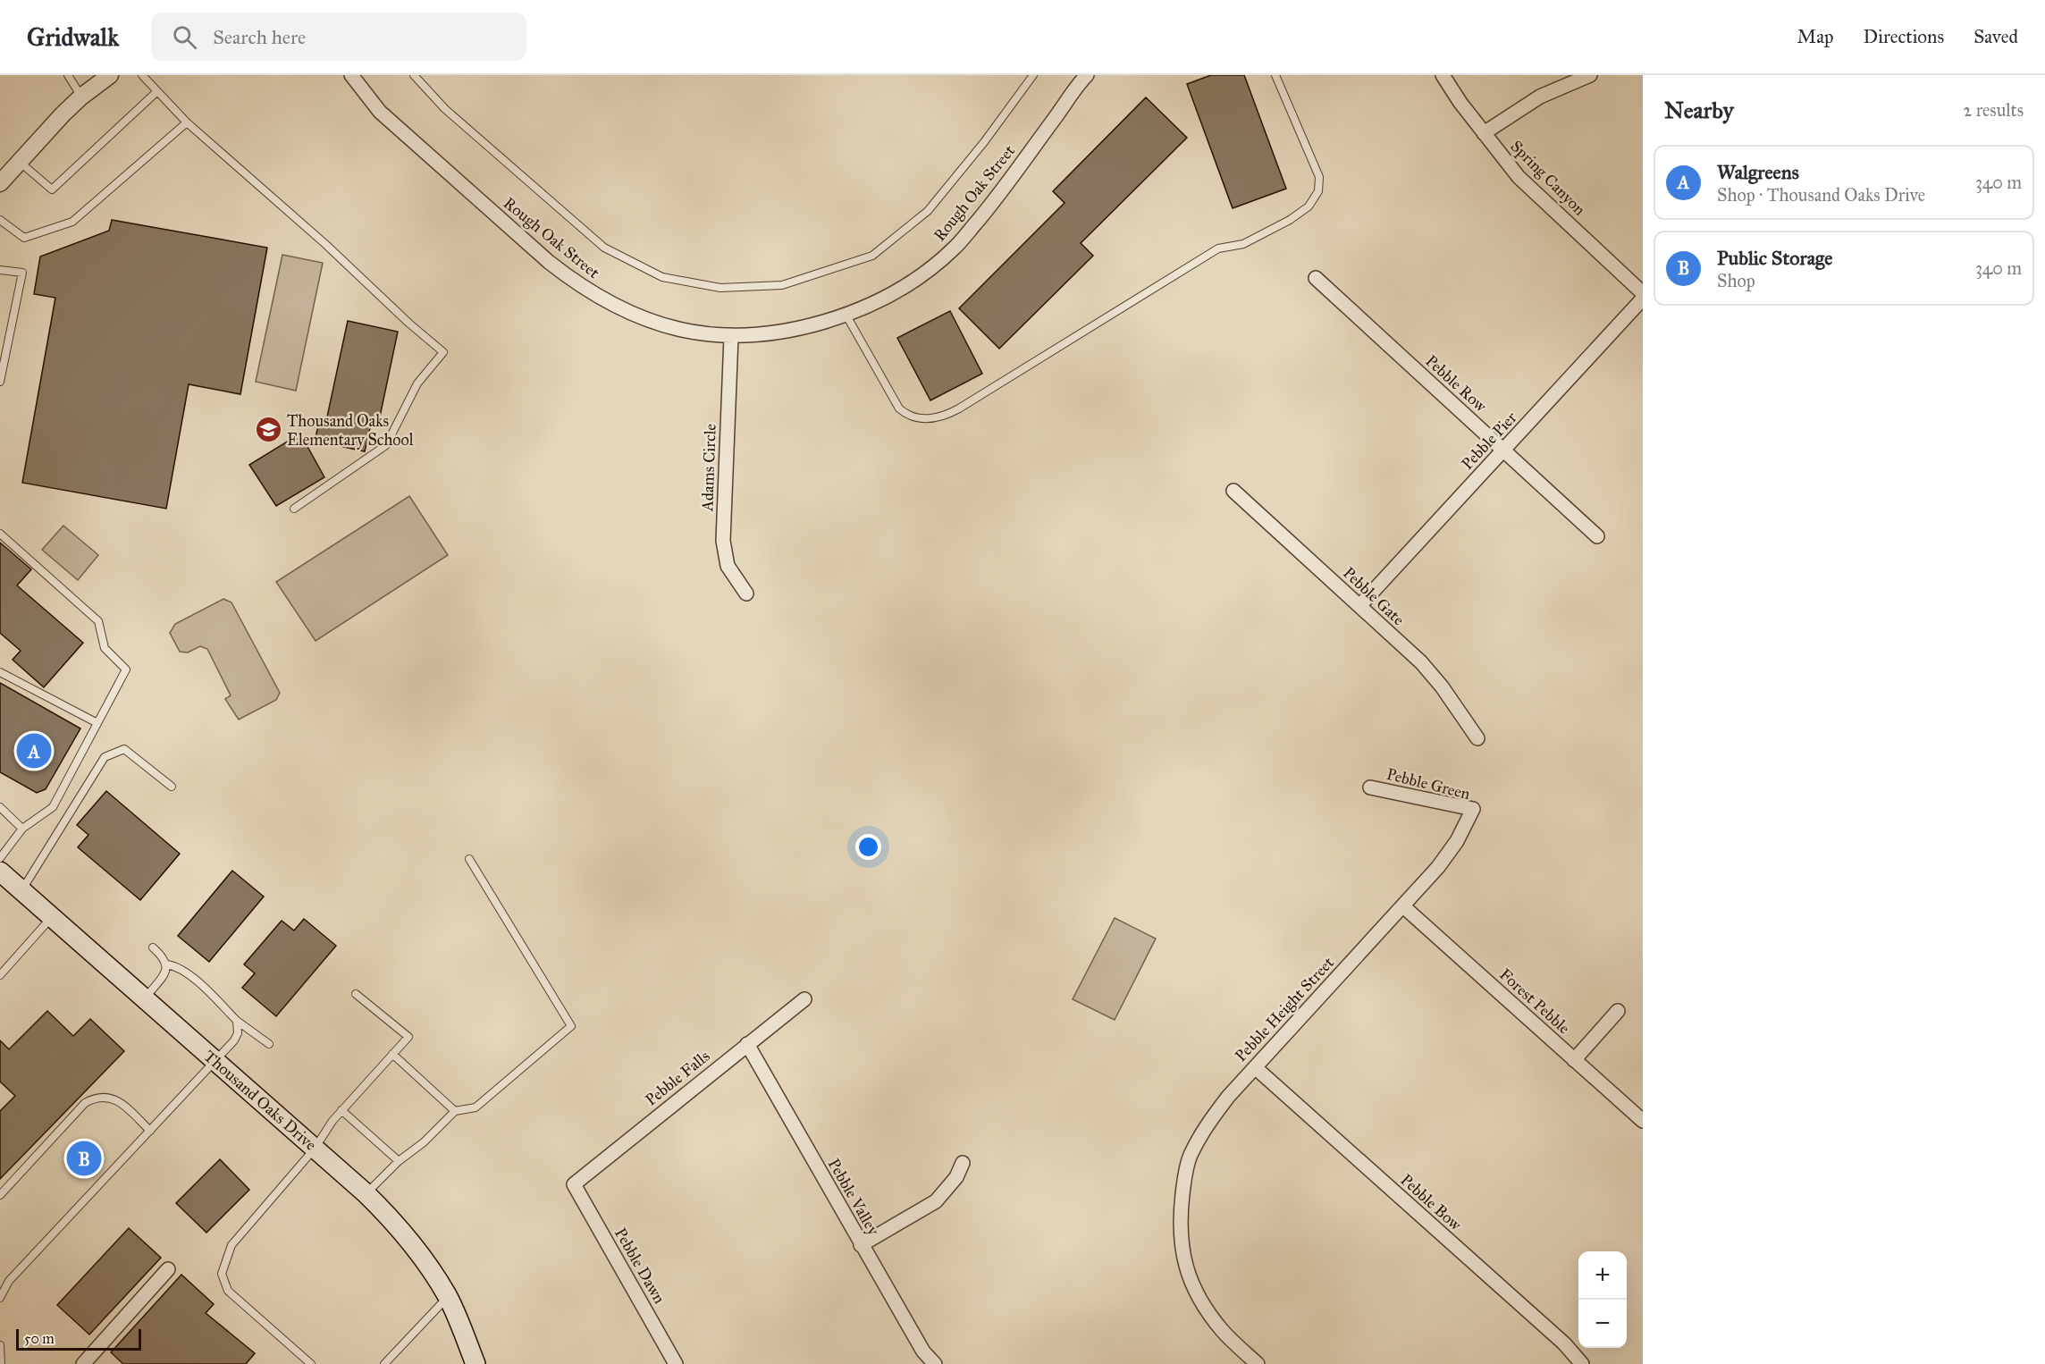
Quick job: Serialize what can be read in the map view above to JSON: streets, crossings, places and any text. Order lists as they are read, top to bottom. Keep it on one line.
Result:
{"streets":{"main road":["Thousand Oaks Drive"],"street":["Spring Canyon","Rough Oak Street","Pebble Row","Pebble Pier","Adams Circle","Pebble Gate","Pebble Green","Forest Pebble","Pebble Height Street","Pebble Falls","Pebble Valley","Pebble Bow","Pebble Dawn"]},"crossings":[["Rough Oak Street","Adams Circle"],["Pebble Row","Pebble Pier"],["Pebble Pier","Pebble Gate"],["Pebble Green","Pebble Height Street"],["Forest Pebble","Pebble Height Street"],["Pebble Height Street","Pebble Bow"],["Pebble Falls","Pebble Valley"],["Pebble Falls","Pebble Dawn"]],"places":{"school or university":["Thousand Oaks Elementary School"]},"scale_bar":"50 m","page":{"header":"Gridwalk","search":"Search here","nav":["Map","Directions","Saved"],"heading":["Nearby","2 results"],"list":[{"mark":"A","name":"Walgreens","note":"Shop · Thousand Oaks Drive","value":"340 m"},{"mark":"B","name":"Public Storage","note":"Shop","value":"340 m"}],"pins":["A","B"],"map_buttons":["+","−"],"scale":"50 m"}}
